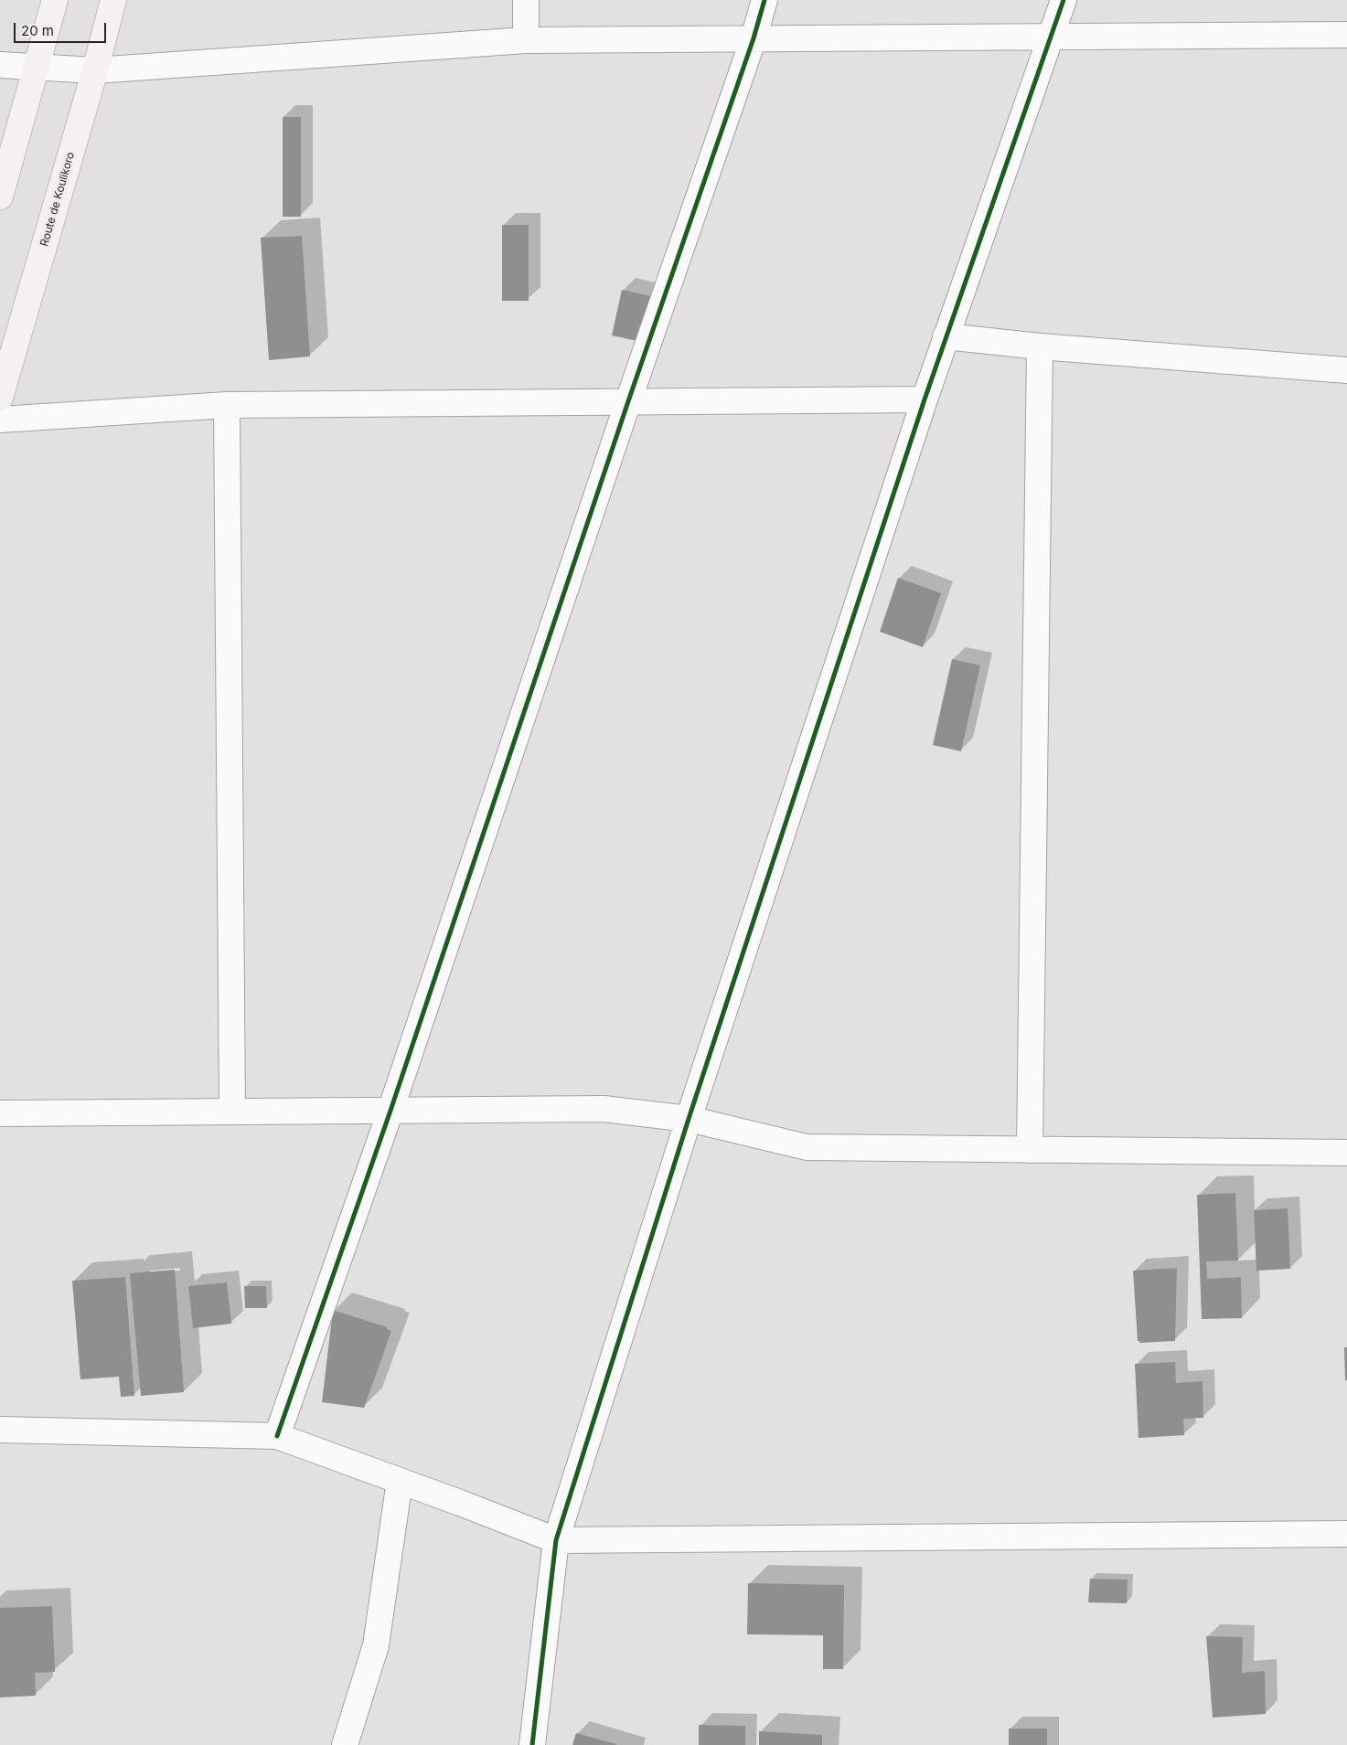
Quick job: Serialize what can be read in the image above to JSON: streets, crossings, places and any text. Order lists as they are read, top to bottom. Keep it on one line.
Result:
{"streets":{"main road":["Route de Koulikoro"]},"scale_bar":"20 m"}
